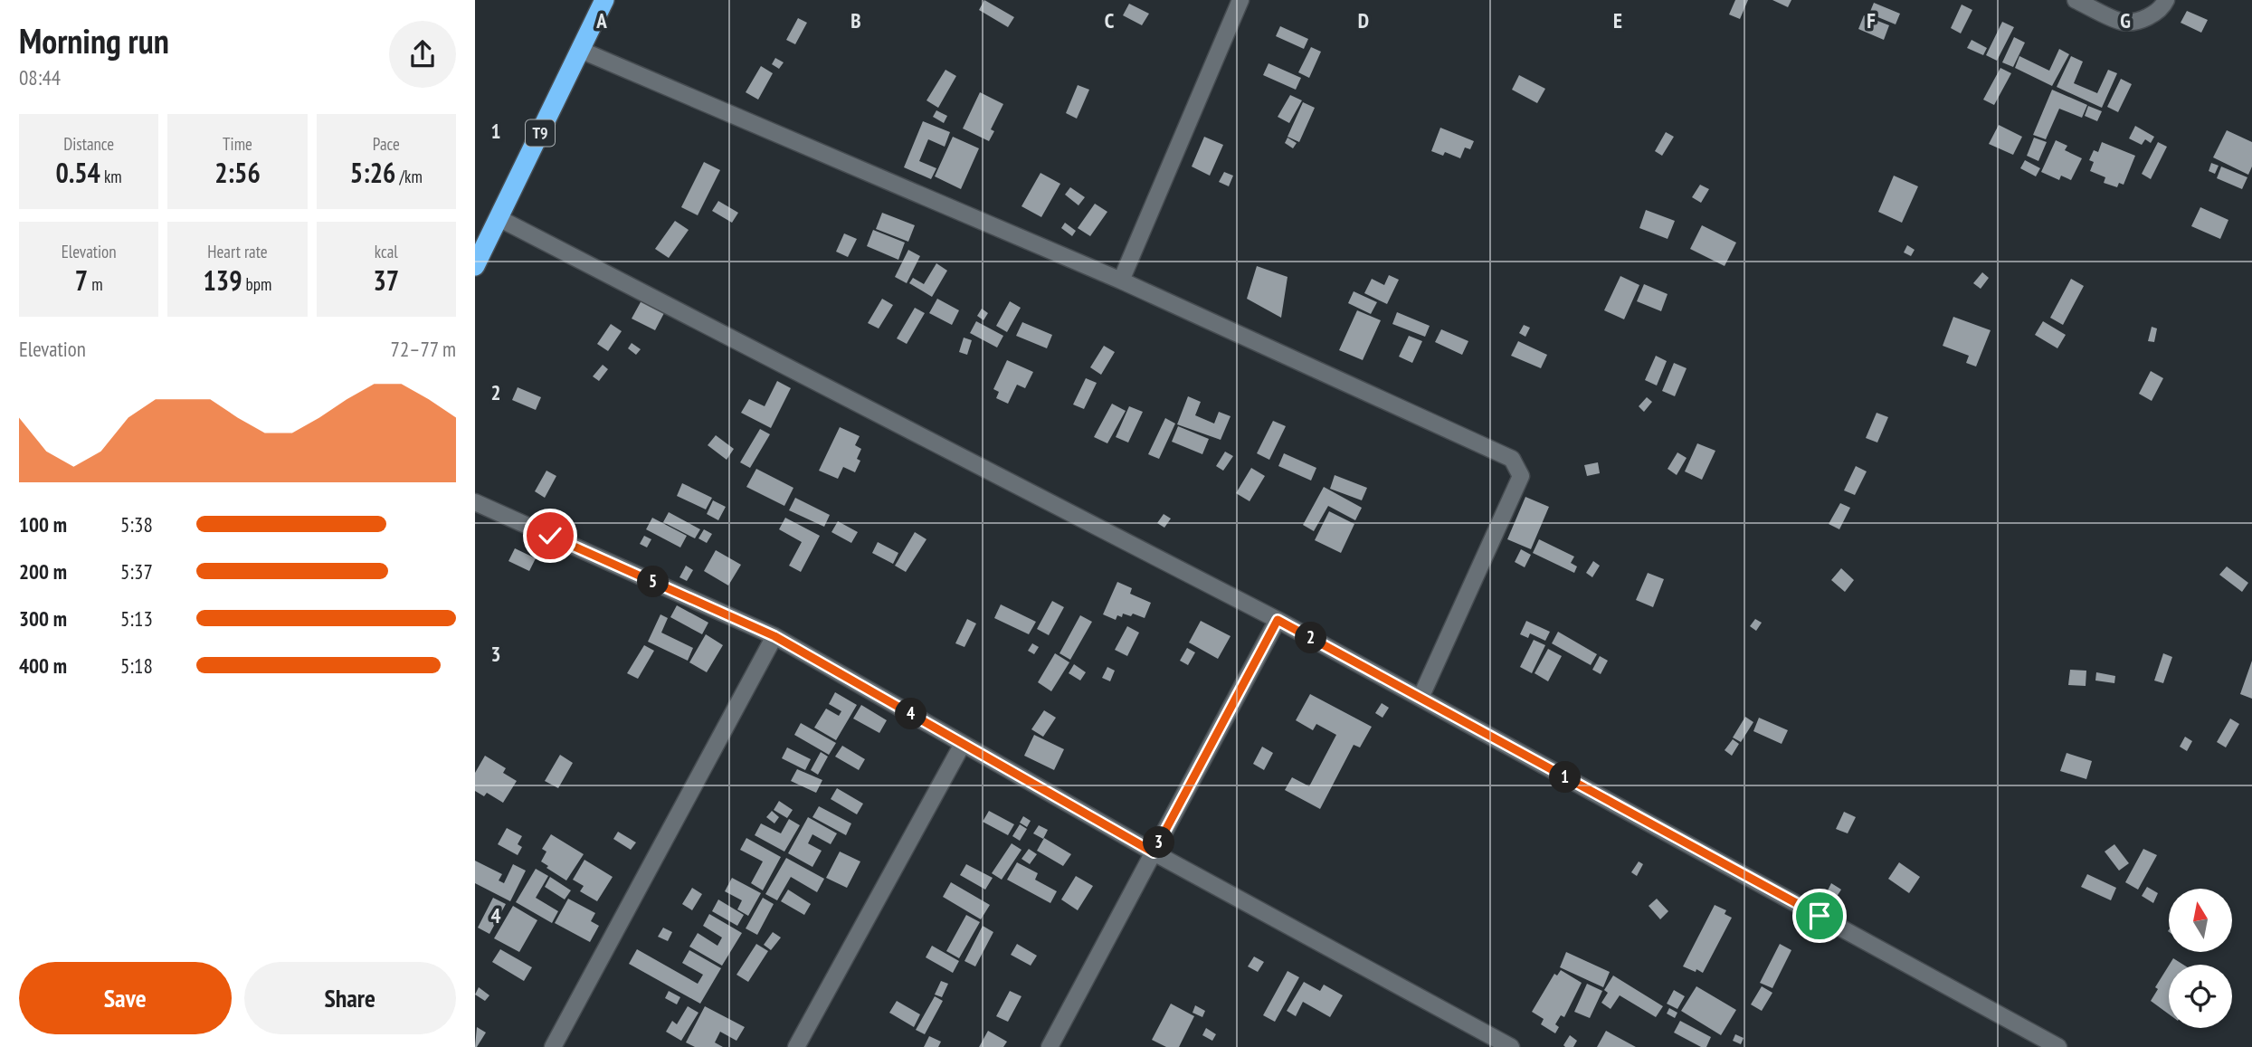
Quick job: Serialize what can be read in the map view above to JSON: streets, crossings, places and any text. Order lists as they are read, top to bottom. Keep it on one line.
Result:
{"streets":{"highway":["T9"]},"north":"top","page":{"heading":["Morning run","08:44"],"stats":[["Distance","0.54 km"],["Time","2:56"],["Pace","5:26 /km"],["Elevation","7 m"],["Heart rate","139 bpm"],["kcal","37"]],"chart":["Elevation","72–77 m"],"list":[{"name":"100 m","note":"5:38"},{"name":"200 m","note":"5:37"},{"name":"300 m","note":"5:13"},{"name":"400 m","note":"5:18"}],"pins":["5","2","4","1","3"],"buttons":["Save","Share"]},"grid":{"columns":["A","B","C","D","E","F","G"],"rows":["1","2","3","4"]}}
